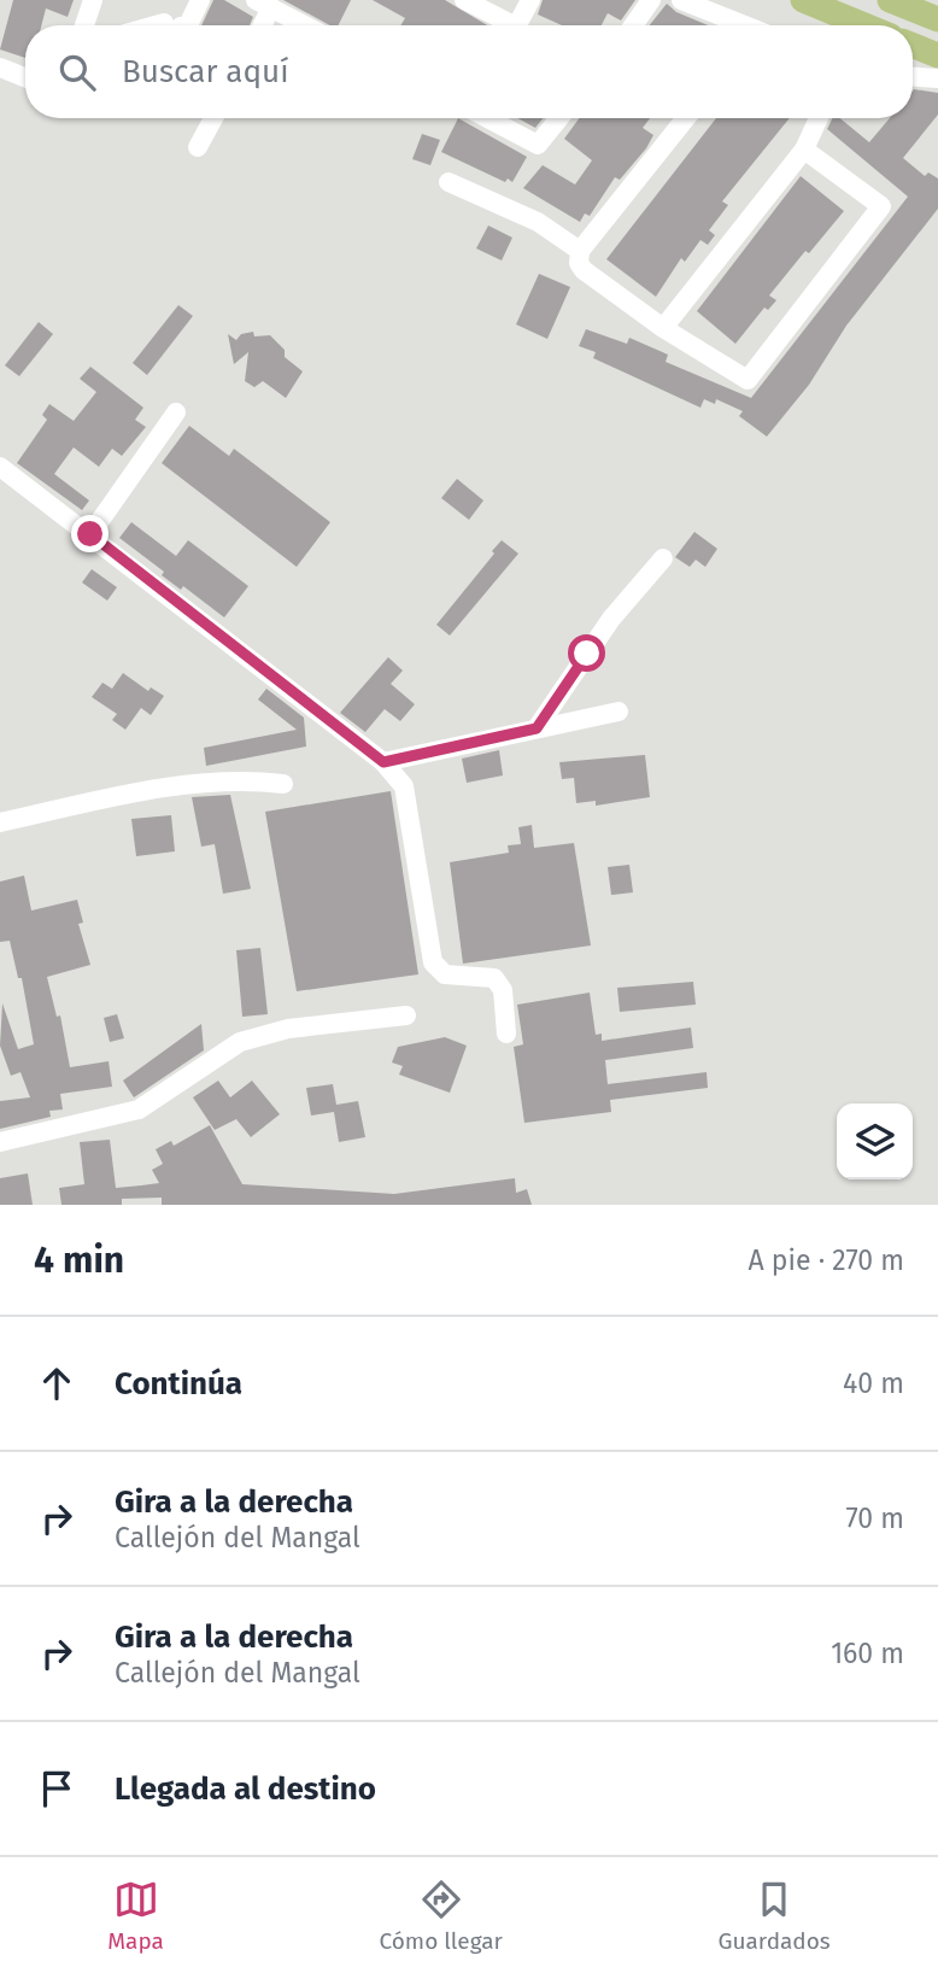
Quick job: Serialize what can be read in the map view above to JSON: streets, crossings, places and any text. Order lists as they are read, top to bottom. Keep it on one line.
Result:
{"page":{"search":"Buscar aquí","heading":["4 min","A pie · 270 m"],"list":[["Continúa","40 m"],["Gira a la derecha","Callejón del Mangal","70 m"],["Gira a la derecha","Callejón del Mangal","160 m"],"Llegada al destino"],"nav":["Mapa","Cómo llegar","Guardados"]}}
